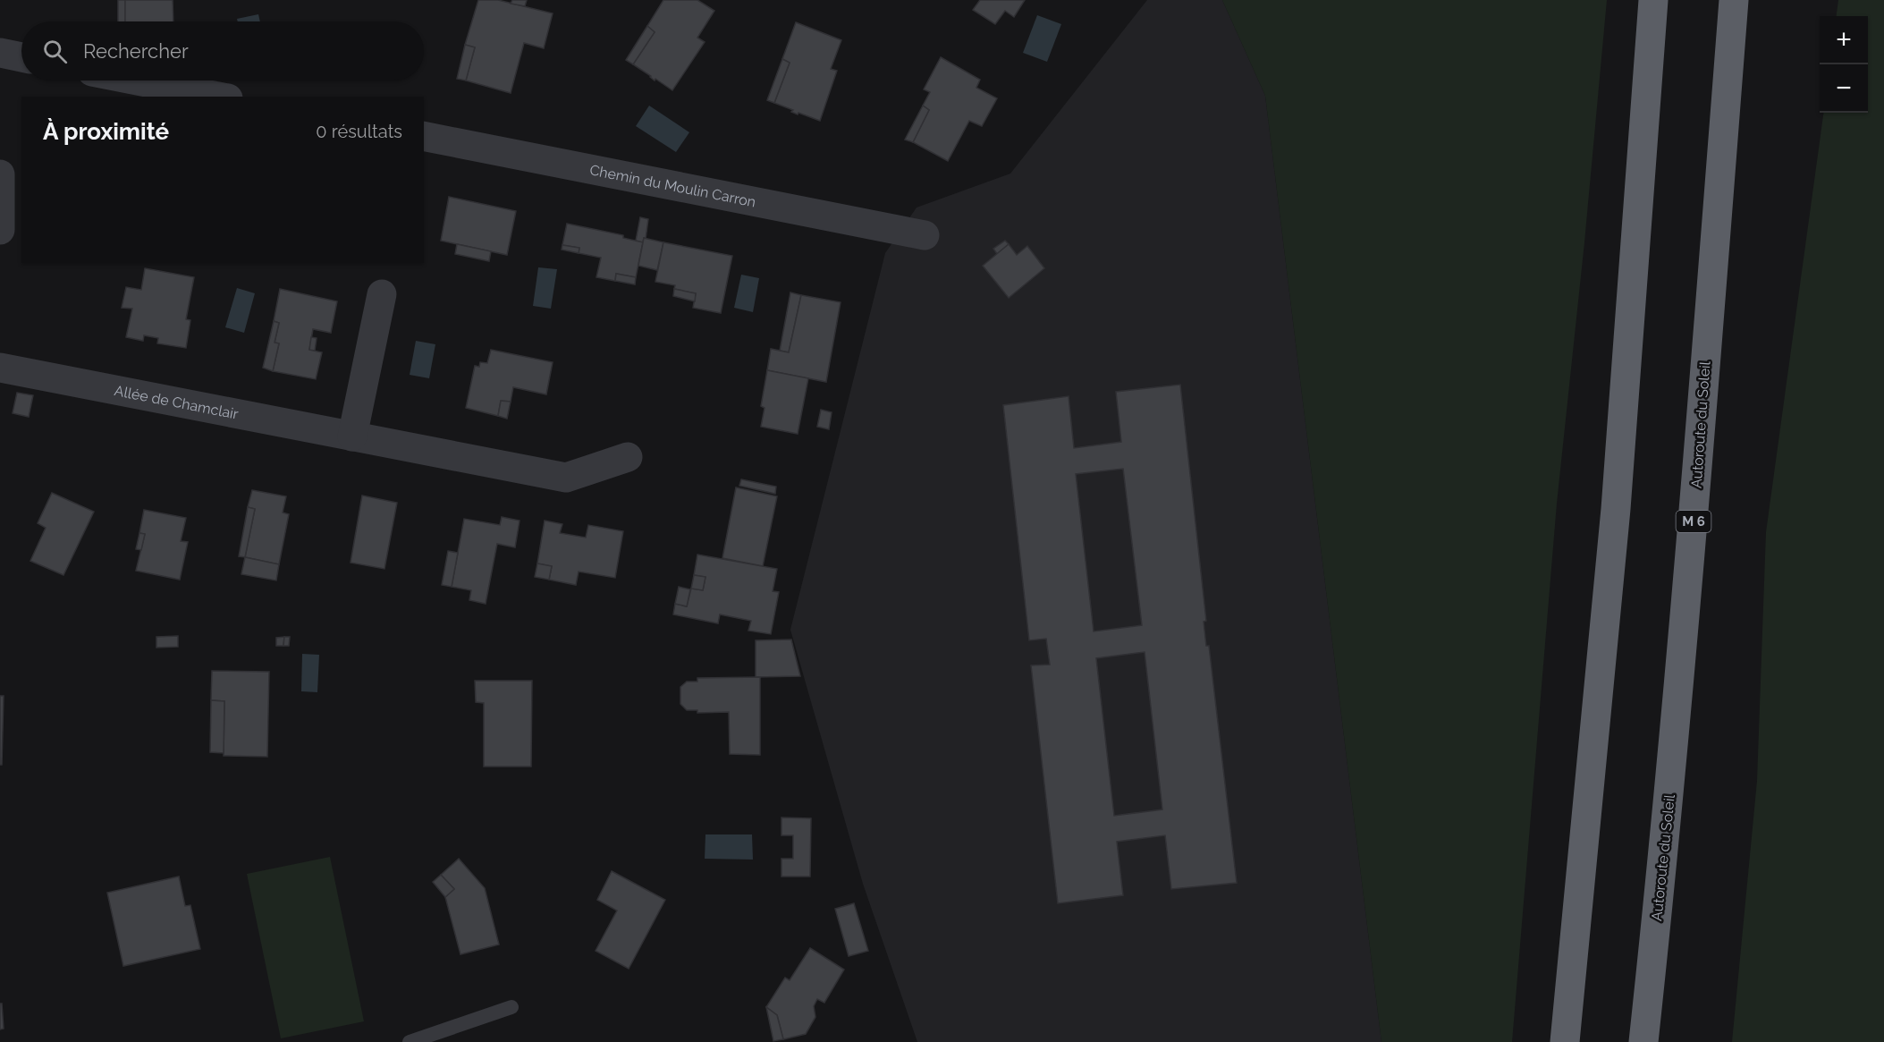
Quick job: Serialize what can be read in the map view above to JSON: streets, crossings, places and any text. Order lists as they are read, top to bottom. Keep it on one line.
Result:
{"streets":{"highway":["Autoroute du Soleil","M 6"],"street":["Chemin du Moulin Carron","Allée de Chamclair"]},"page":{"map_buttons":["+","−"],"search":"Rechercher","heading":["À proximité","0 résultats"]}}
